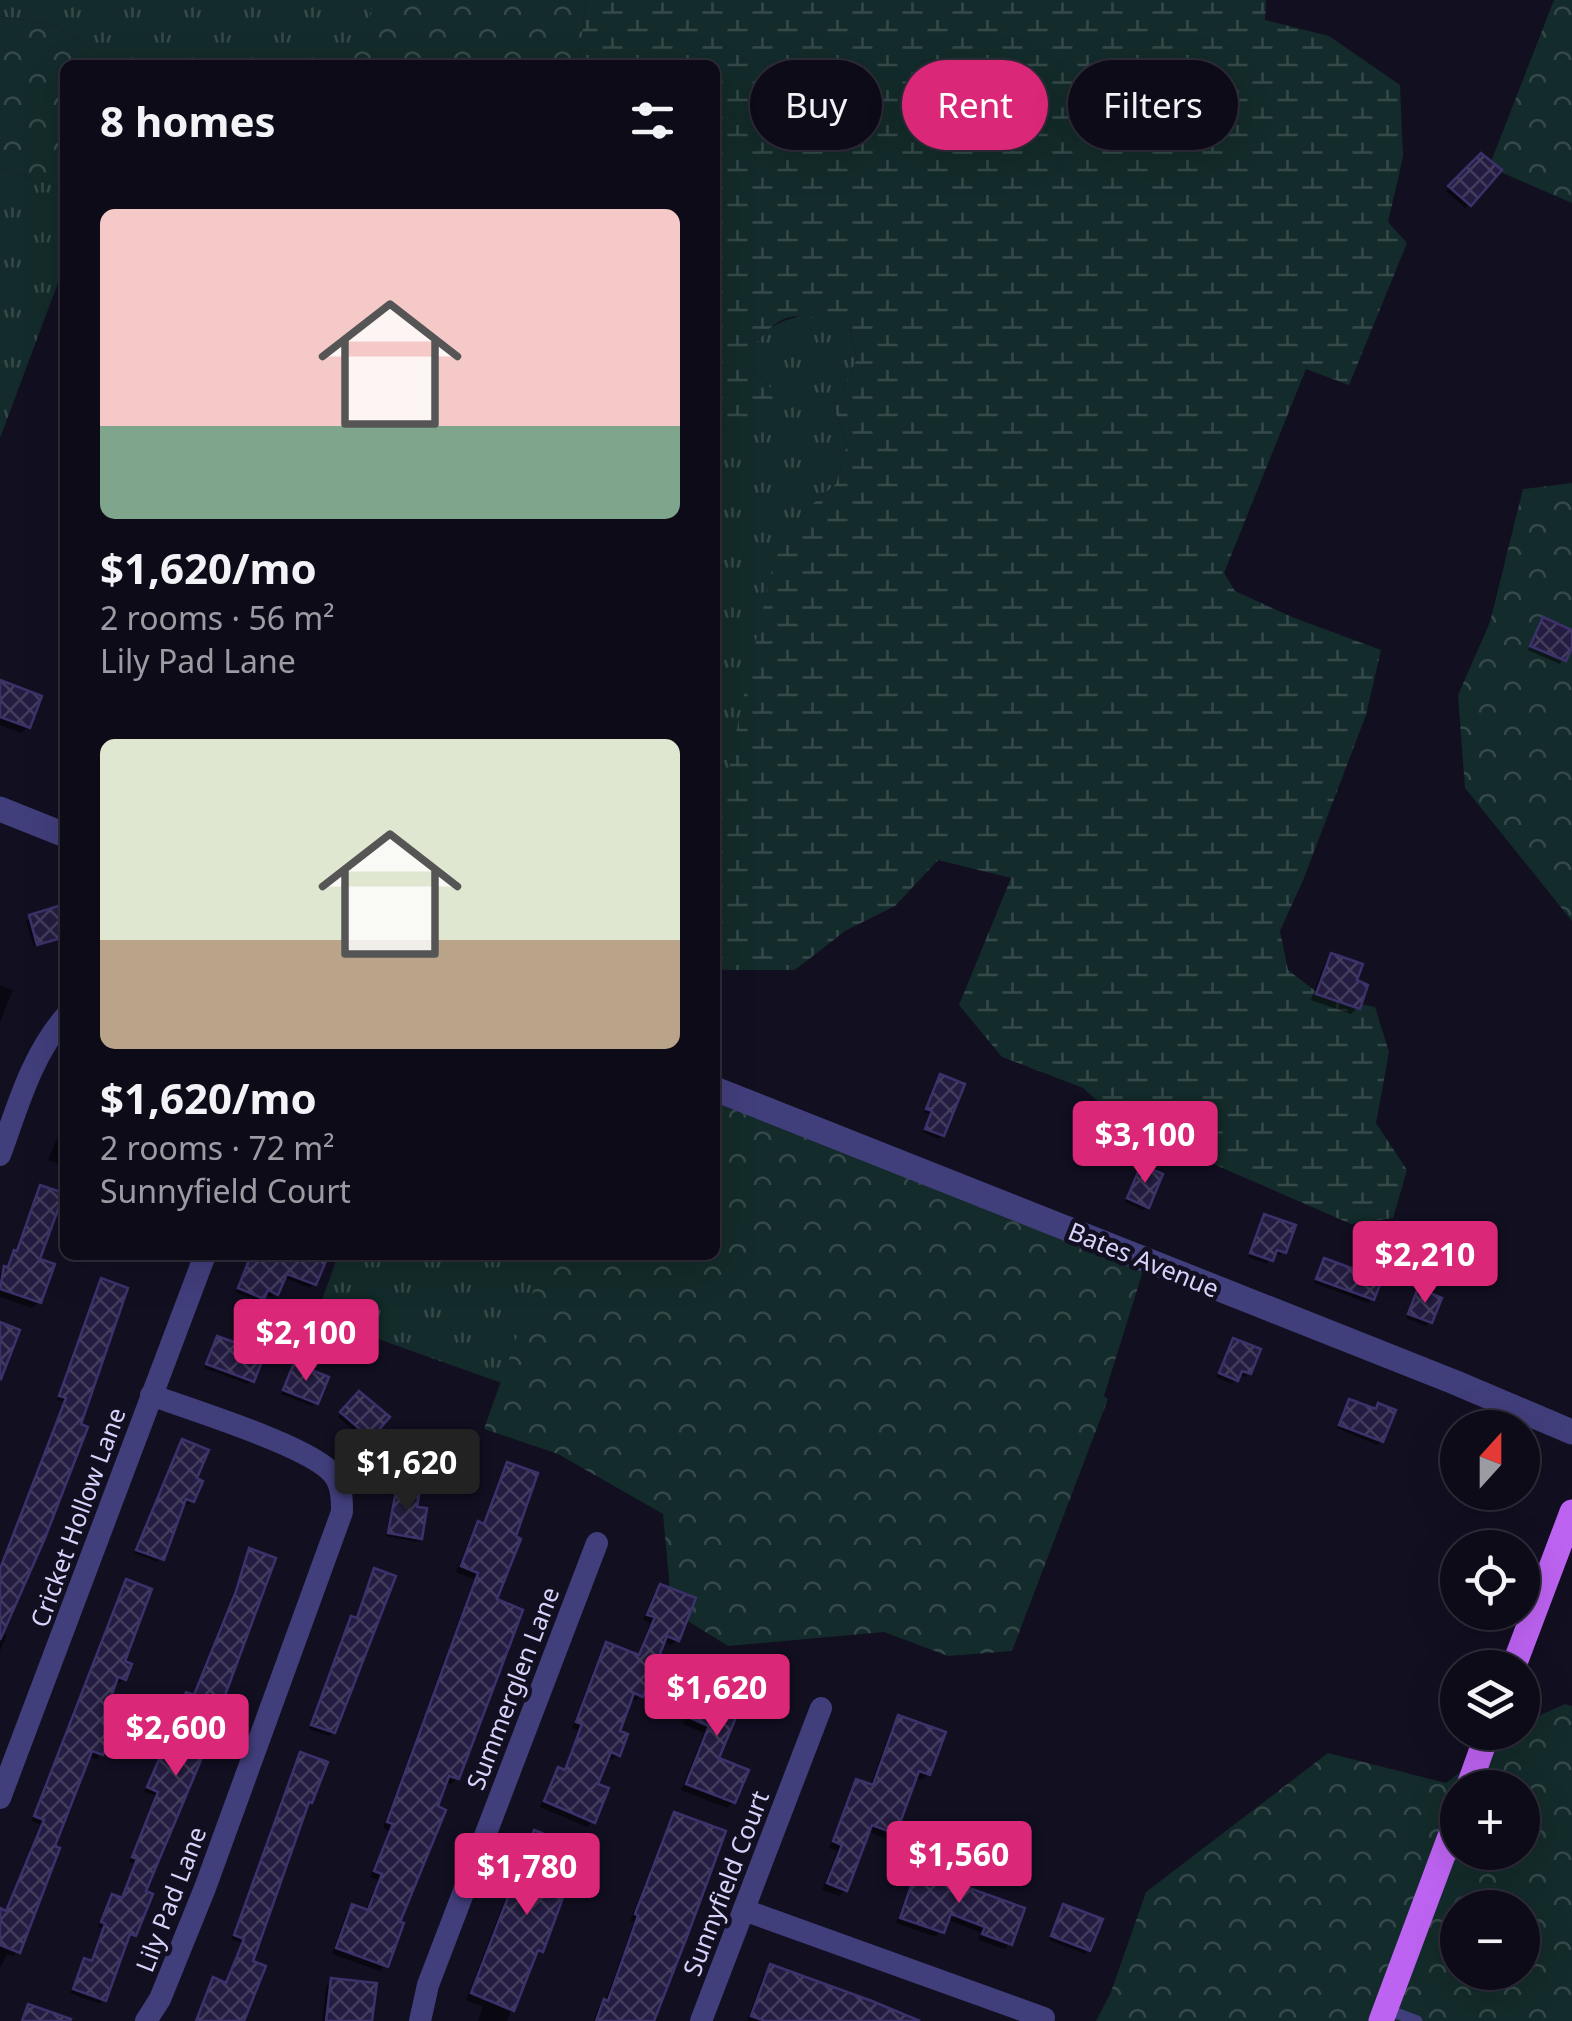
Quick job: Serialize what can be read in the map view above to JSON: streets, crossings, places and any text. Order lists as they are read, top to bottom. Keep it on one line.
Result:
{"streets":{"street":["Bates Avenue","Cricket Hollow Lane","Summerglen Lane","Sunnyfield Court","Lily Pad Lane"]},"crossings":[["Cricket Hollow Lane","Lily Pad Lane"]],"north":"top","page":{"chip":["Buy","Rent","Filters"],"heading":"8 homes","list":[{"name":"$1,620/mo","note":"2 rooms · 56 m² · Lily Pad Lane"},{"name":"$1,620/mo","note":"2 rooms · 72 m² · Sunnyfield Court"}],"price":["$3,100","$2,210","$2,100","$1,620","$1,620","$2,600","$1,560","$1,780"],"map_buttons":["+","−"]}}
